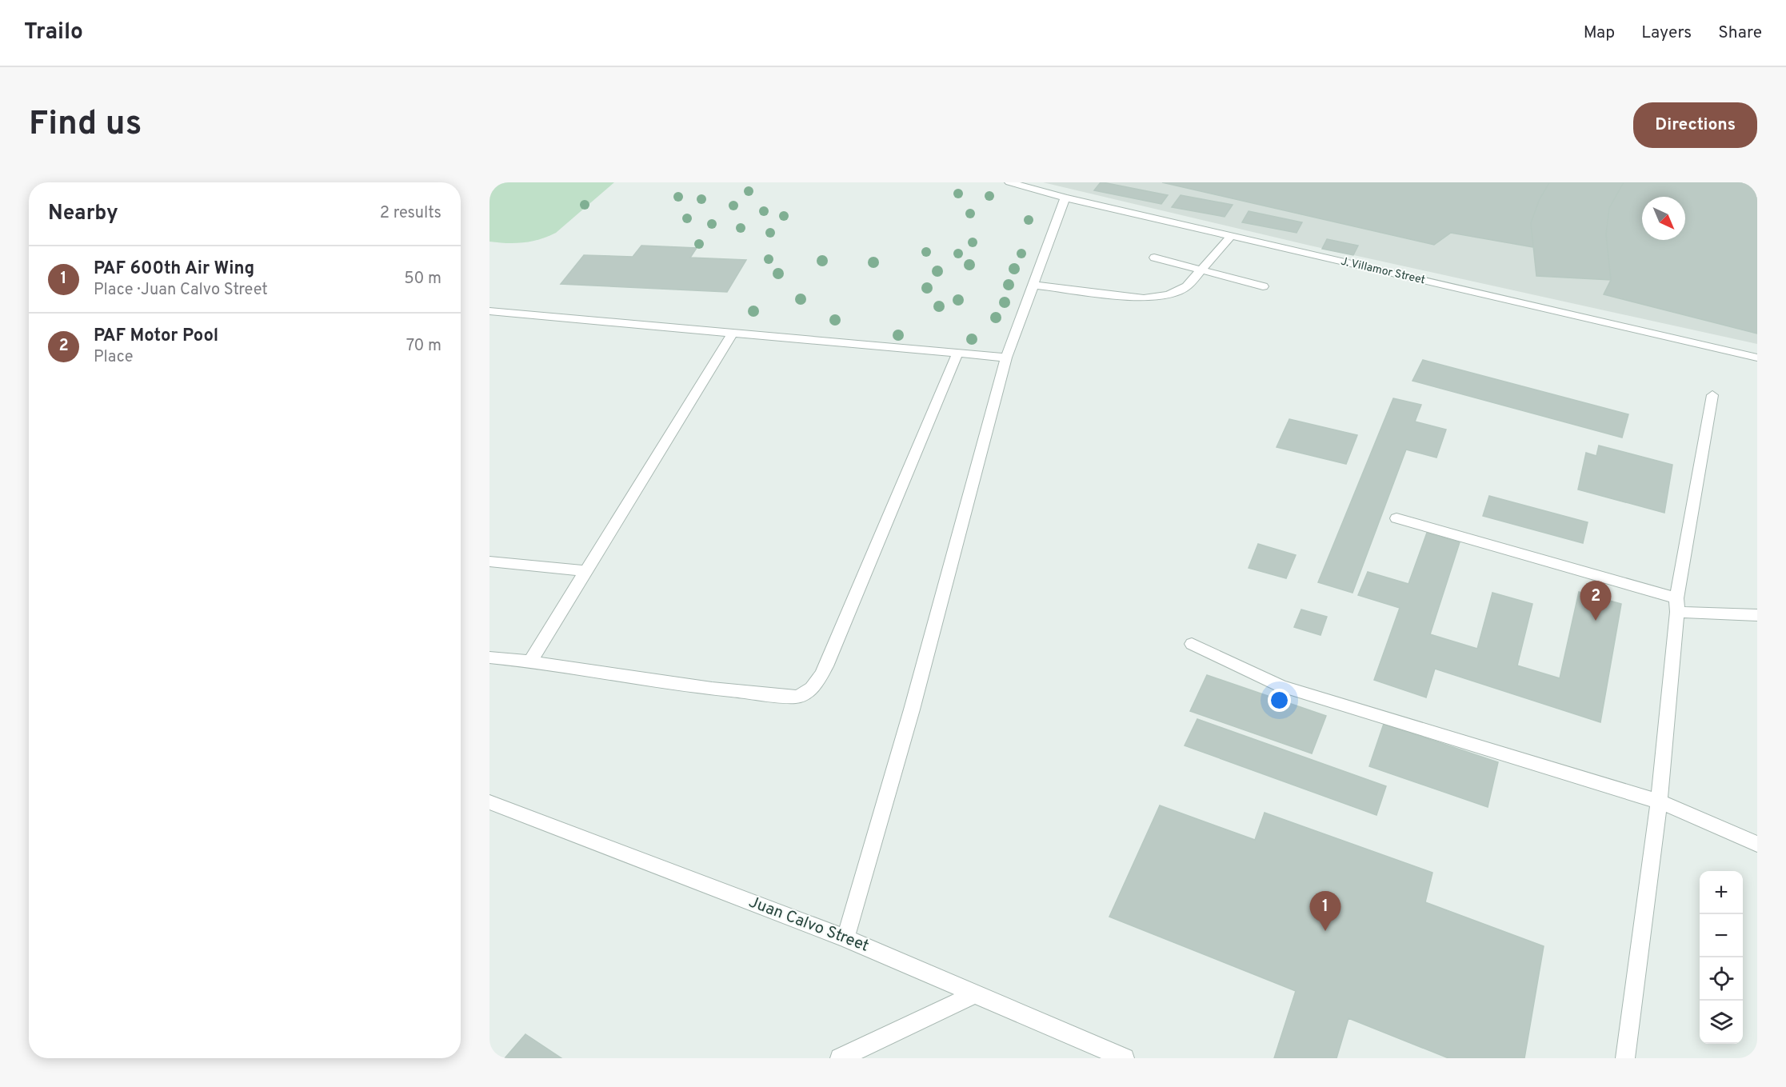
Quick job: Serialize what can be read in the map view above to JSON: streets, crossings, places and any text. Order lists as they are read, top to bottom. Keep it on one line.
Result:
{"streets":{"street":["J. Villamor Street","Juan Calvo Street"]},"north":"bottom right","page":{"header":"Trailo","nav":["Map","Layers","Share"],"buttons":"Directions","title":"Find us","heading":["Nearby","2 results"],"list":[{"mark":"1","name":"PAF 600th Air Wing","note":"Place · Juan Calvo Street","value":"50 m"},{"mark":"2","name":"PAF Motor Pool","note":"Place","value":"70 m"}],"pins":["2","1"],"map_buttons":["+","−"]}}
